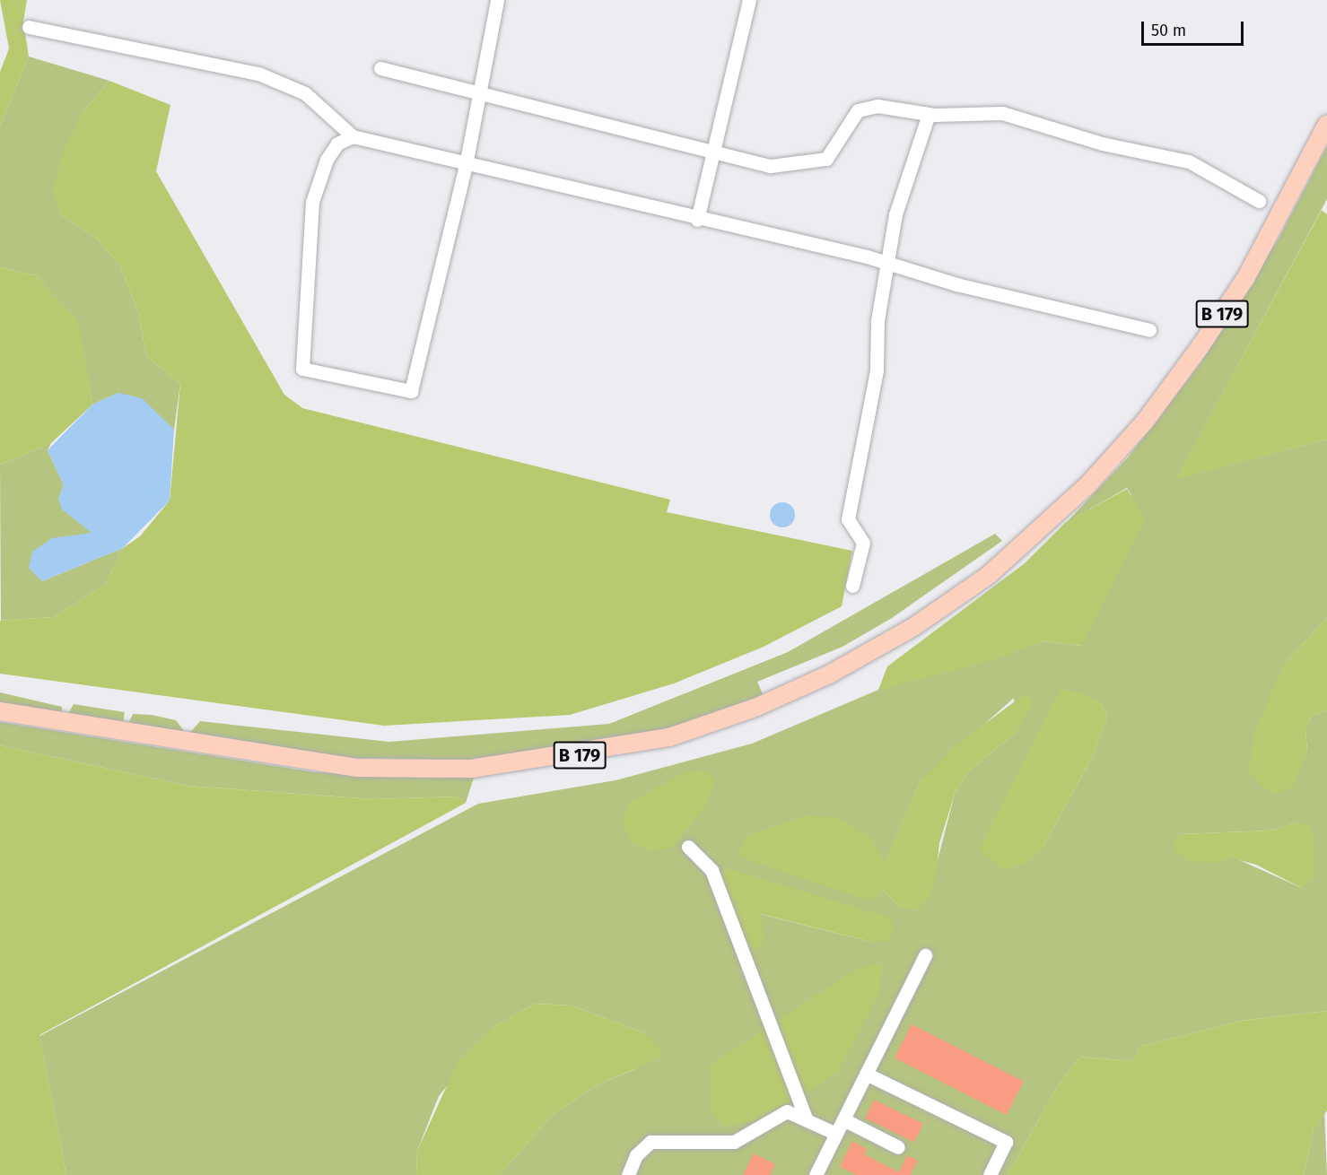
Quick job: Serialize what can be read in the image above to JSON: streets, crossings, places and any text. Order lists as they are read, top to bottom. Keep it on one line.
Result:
{"streets":{"main road":["B 179"]},"scale_bar":"50 m"}
